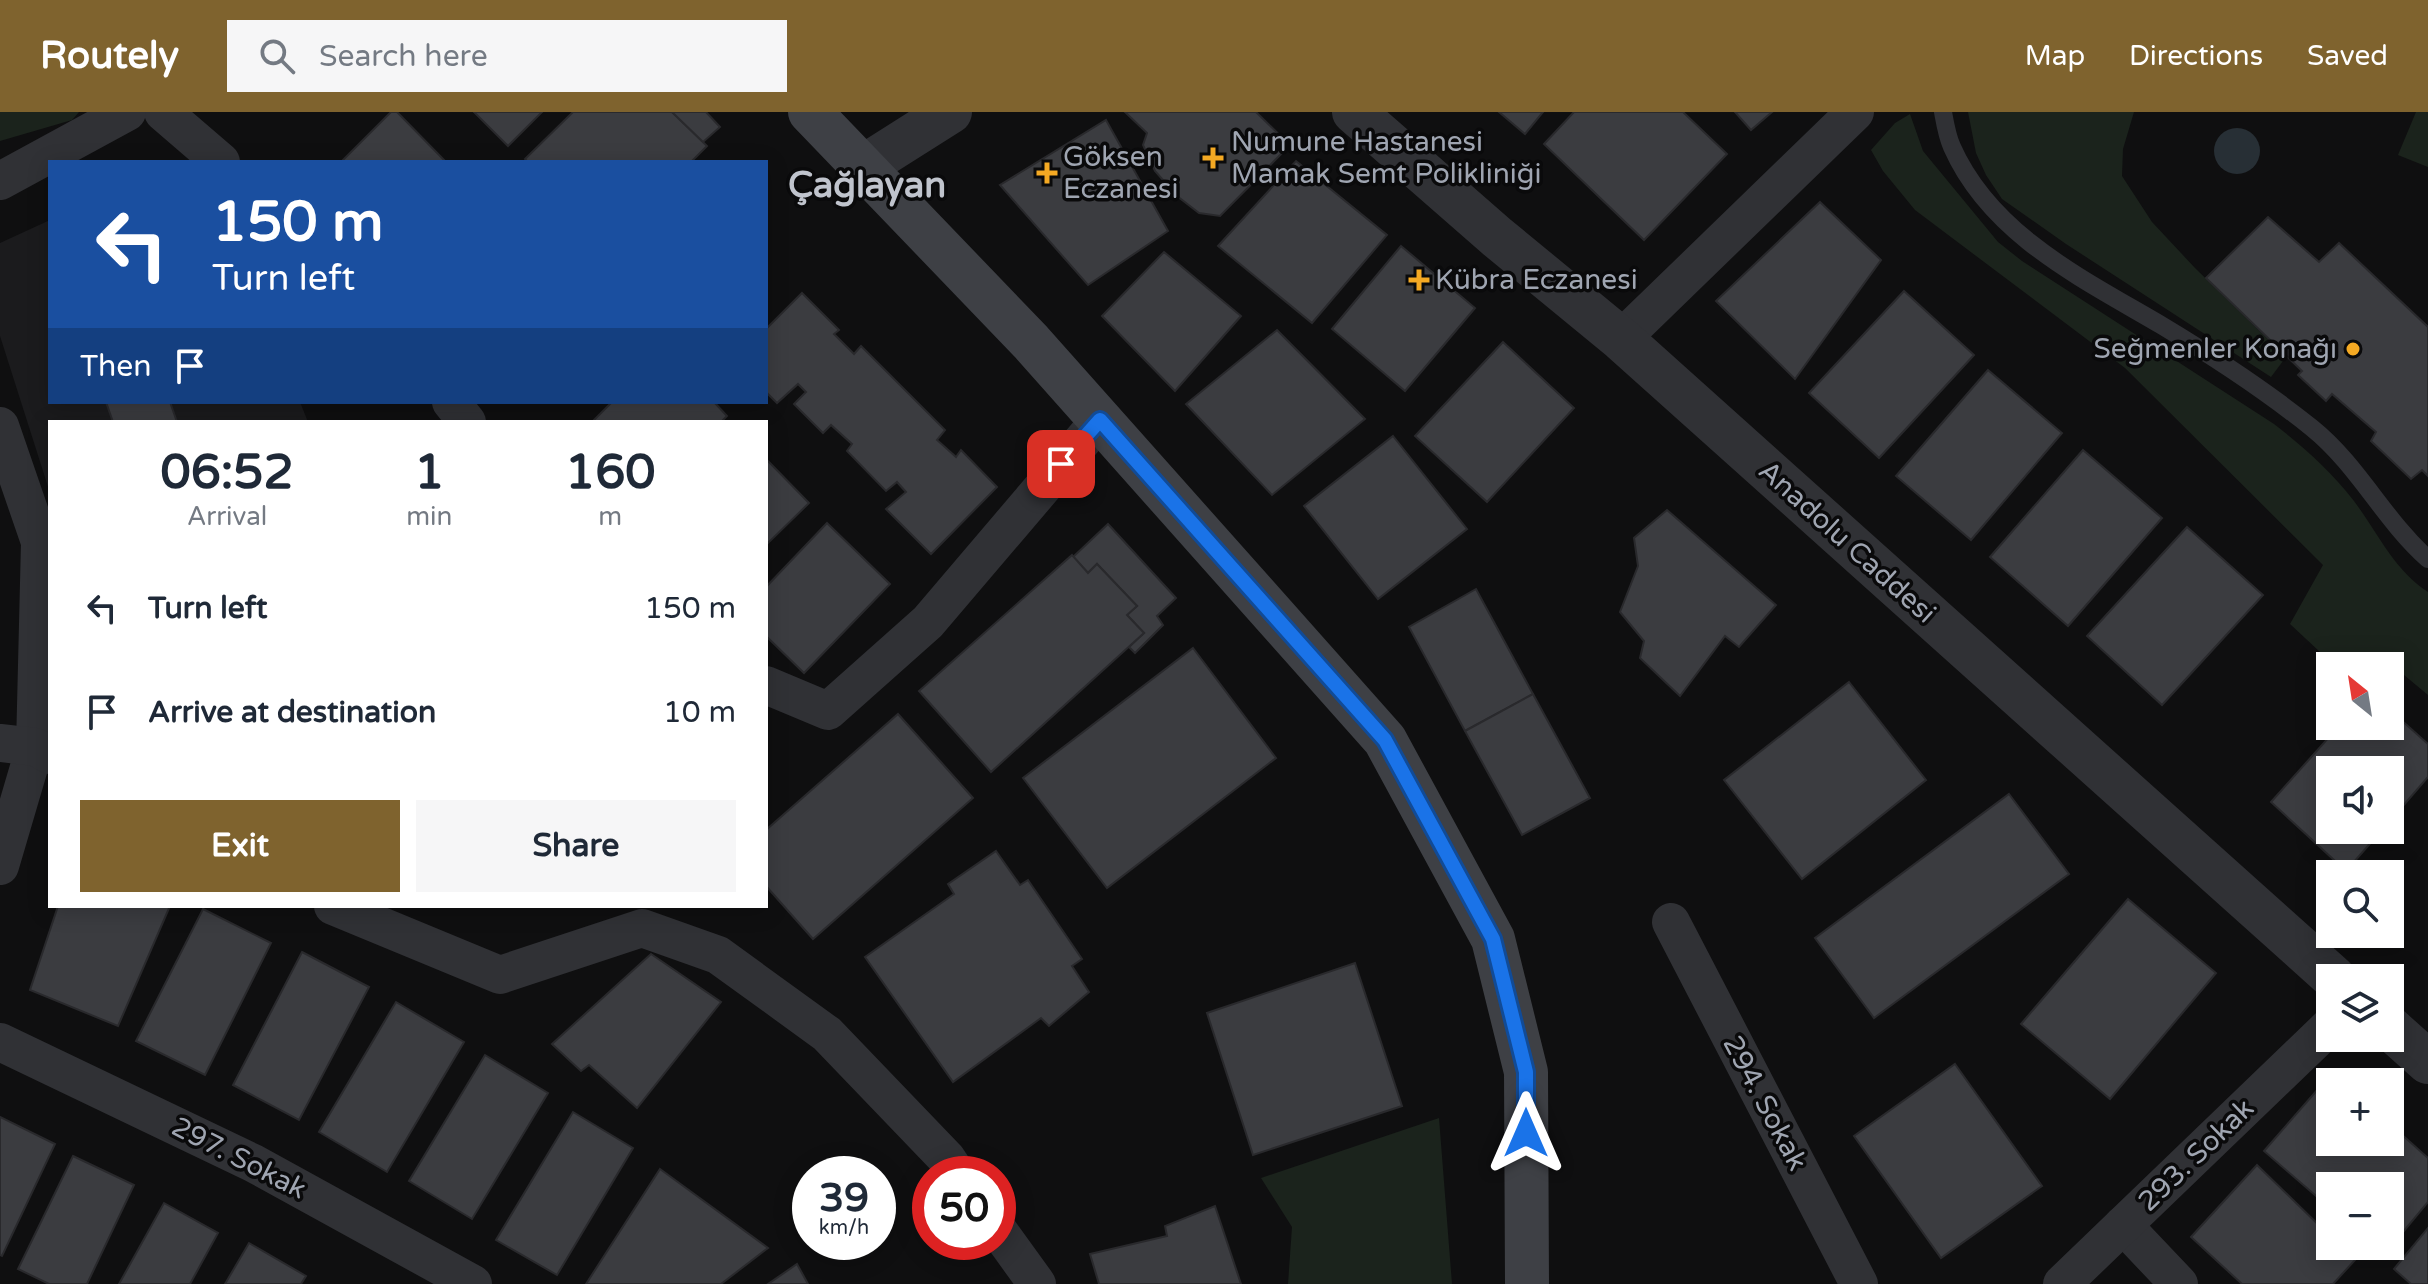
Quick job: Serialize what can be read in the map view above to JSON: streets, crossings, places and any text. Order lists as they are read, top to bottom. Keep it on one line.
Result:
{"streets":{"street":["Anadolu Caddesi","294. Sokak","293. Sokak","297. Sokak"]},"districts":["Çağlayan"],"places":{"health":["Numune Hastanesi Mamak Semt Polikliniği","Göksen Eczanesi","Kübra Eczanesi"],"other":["Seğmenler Konağı"]},"north":"top left","page":{"header":"Routely","search":"Search here","nav":["Map","Directions","Saved"],"turn":["150 m","Turn left"],"then":"Then","eta":["06:52","Arrival","1","min","160","m"],"list":[{"name":"Turn left","value":"150 m"},{"name":"Arrive at destination","value":"10 m"}],"map_buttons":["+","−"],"buttons":["Exit","Share"],"speed":"39 km/h","limit":"50"}}
